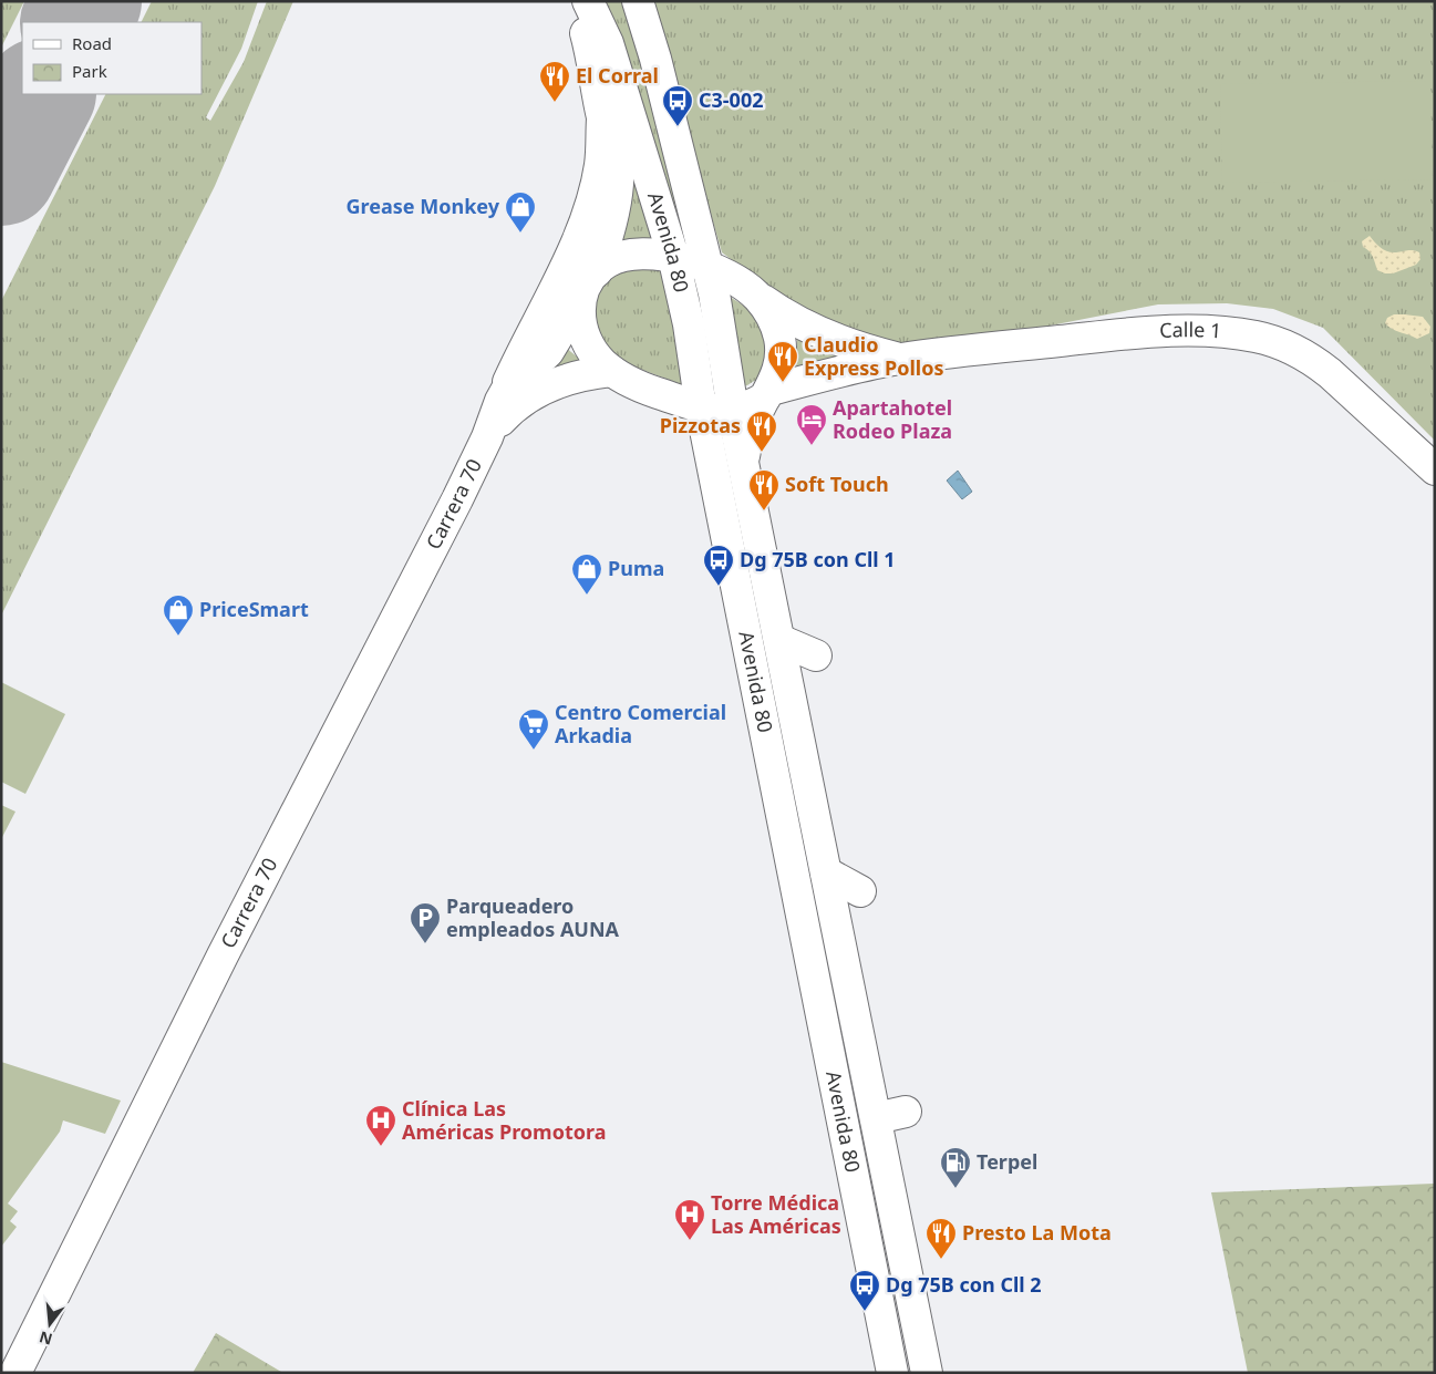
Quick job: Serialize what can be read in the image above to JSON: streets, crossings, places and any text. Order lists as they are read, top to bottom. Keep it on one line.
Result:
{"streets":{"main road":["Avenida 80","Calle 1","Carrera 70"]},"crossings":[["Avenida 80","Calle 1"],["Calle 1","Carrera 70"]],"places":{"restaurant":["El Corral","Claudio Express Pollos","Pizzotas","Soft Touch","Presto La Mota"],"bus stop":["C3-002","Dg 75B con Cll 1","Dg 75B con Cll 2"],"shop":["Grease Monkey","Puma","PriceSmart"],"hotel":["Apartahotel Rodeo Plaza"],"supermarket":["Centro Comercial Arkadia"],"parking":["Parqueadero empleados AUNA"],"hospital":["Clínica Las Américas Promotora","Torre Médica Las Américas"],"fuel station":["Terpel"]},"legend":["Road","Park"],"north":"bottom"}
